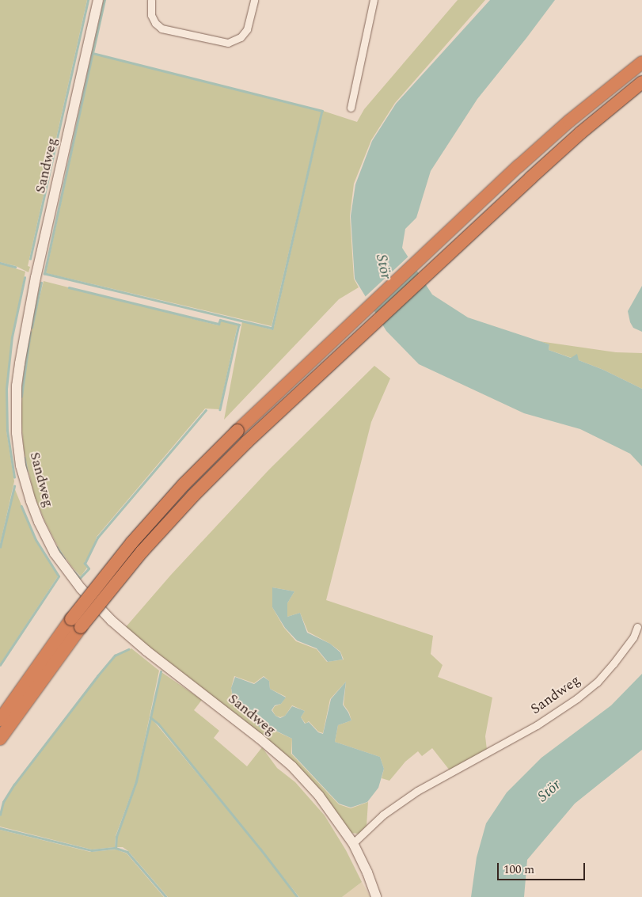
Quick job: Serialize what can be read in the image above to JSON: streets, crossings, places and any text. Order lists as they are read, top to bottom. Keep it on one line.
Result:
{"streets":{"street":["Sandweg"]},"water":["Stör"],"scale_bar":"100 m"}
